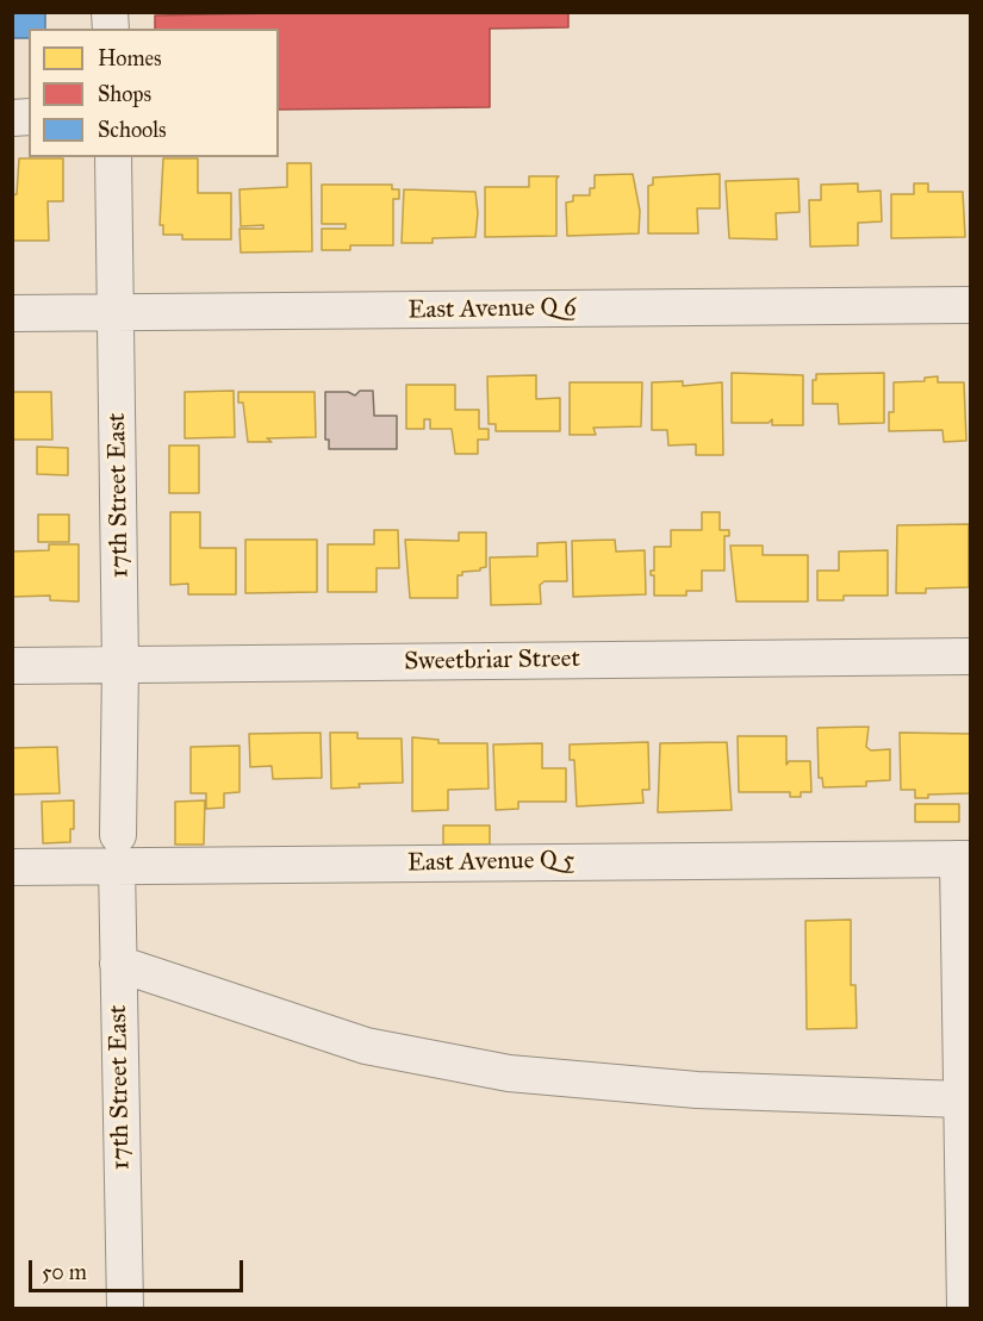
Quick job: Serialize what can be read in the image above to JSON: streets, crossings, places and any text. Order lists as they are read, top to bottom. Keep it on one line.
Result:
{"streets":{"street":["East Avenue Q 6","17th Street East","Sweetbriar Street","East Avenue Q 5"]},"crossings":[["East Avenue Q 6","17th Street East"],["17th Street East","Sweetbriar Street"],["17th Street East","East Avenue Q 5"]],"legend":["Homes","Shops","Schools"],"scale_bar":"50 m"}
